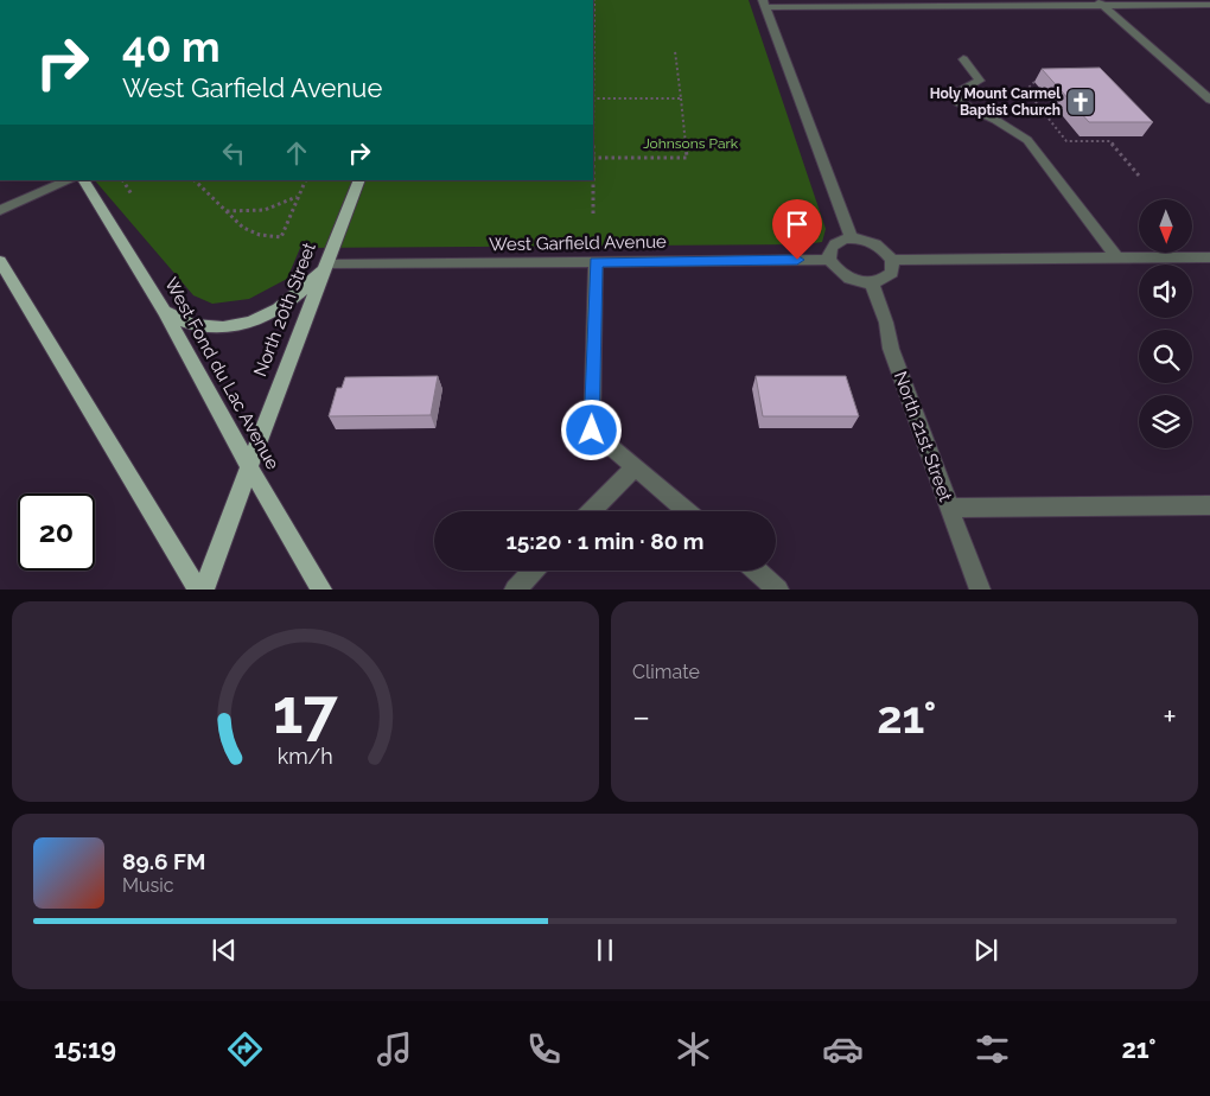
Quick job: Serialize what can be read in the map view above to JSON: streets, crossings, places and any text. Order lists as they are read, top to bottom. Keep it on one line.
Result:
{"streets":{"main road":["North 20th Street","West Fond du Lac Avenue"],"street":["West Garfield Avenue","North 21st Street"]},"crossings":[["West Garfield Avenue","North 20th Street"],["West Garfield Avenue","North 21st Street"],["North 20th Street","West Fond du Lac Avenue"]],"parks":["Johnsons Park"],"places":{"church":["Holy Mount Carmel Baptist Church"]},"north":"bottom","page":{"turn":["40 m","West Garfield Avenue"],"limit":"20","trip":"15:20 · 1 min · 80 m","tile":"Climate","heat":["−","21°","+"],"song":["89.6 FM","Music"],"tabs":["15:19","21°"],"gauge":["17","km/h"]}}
